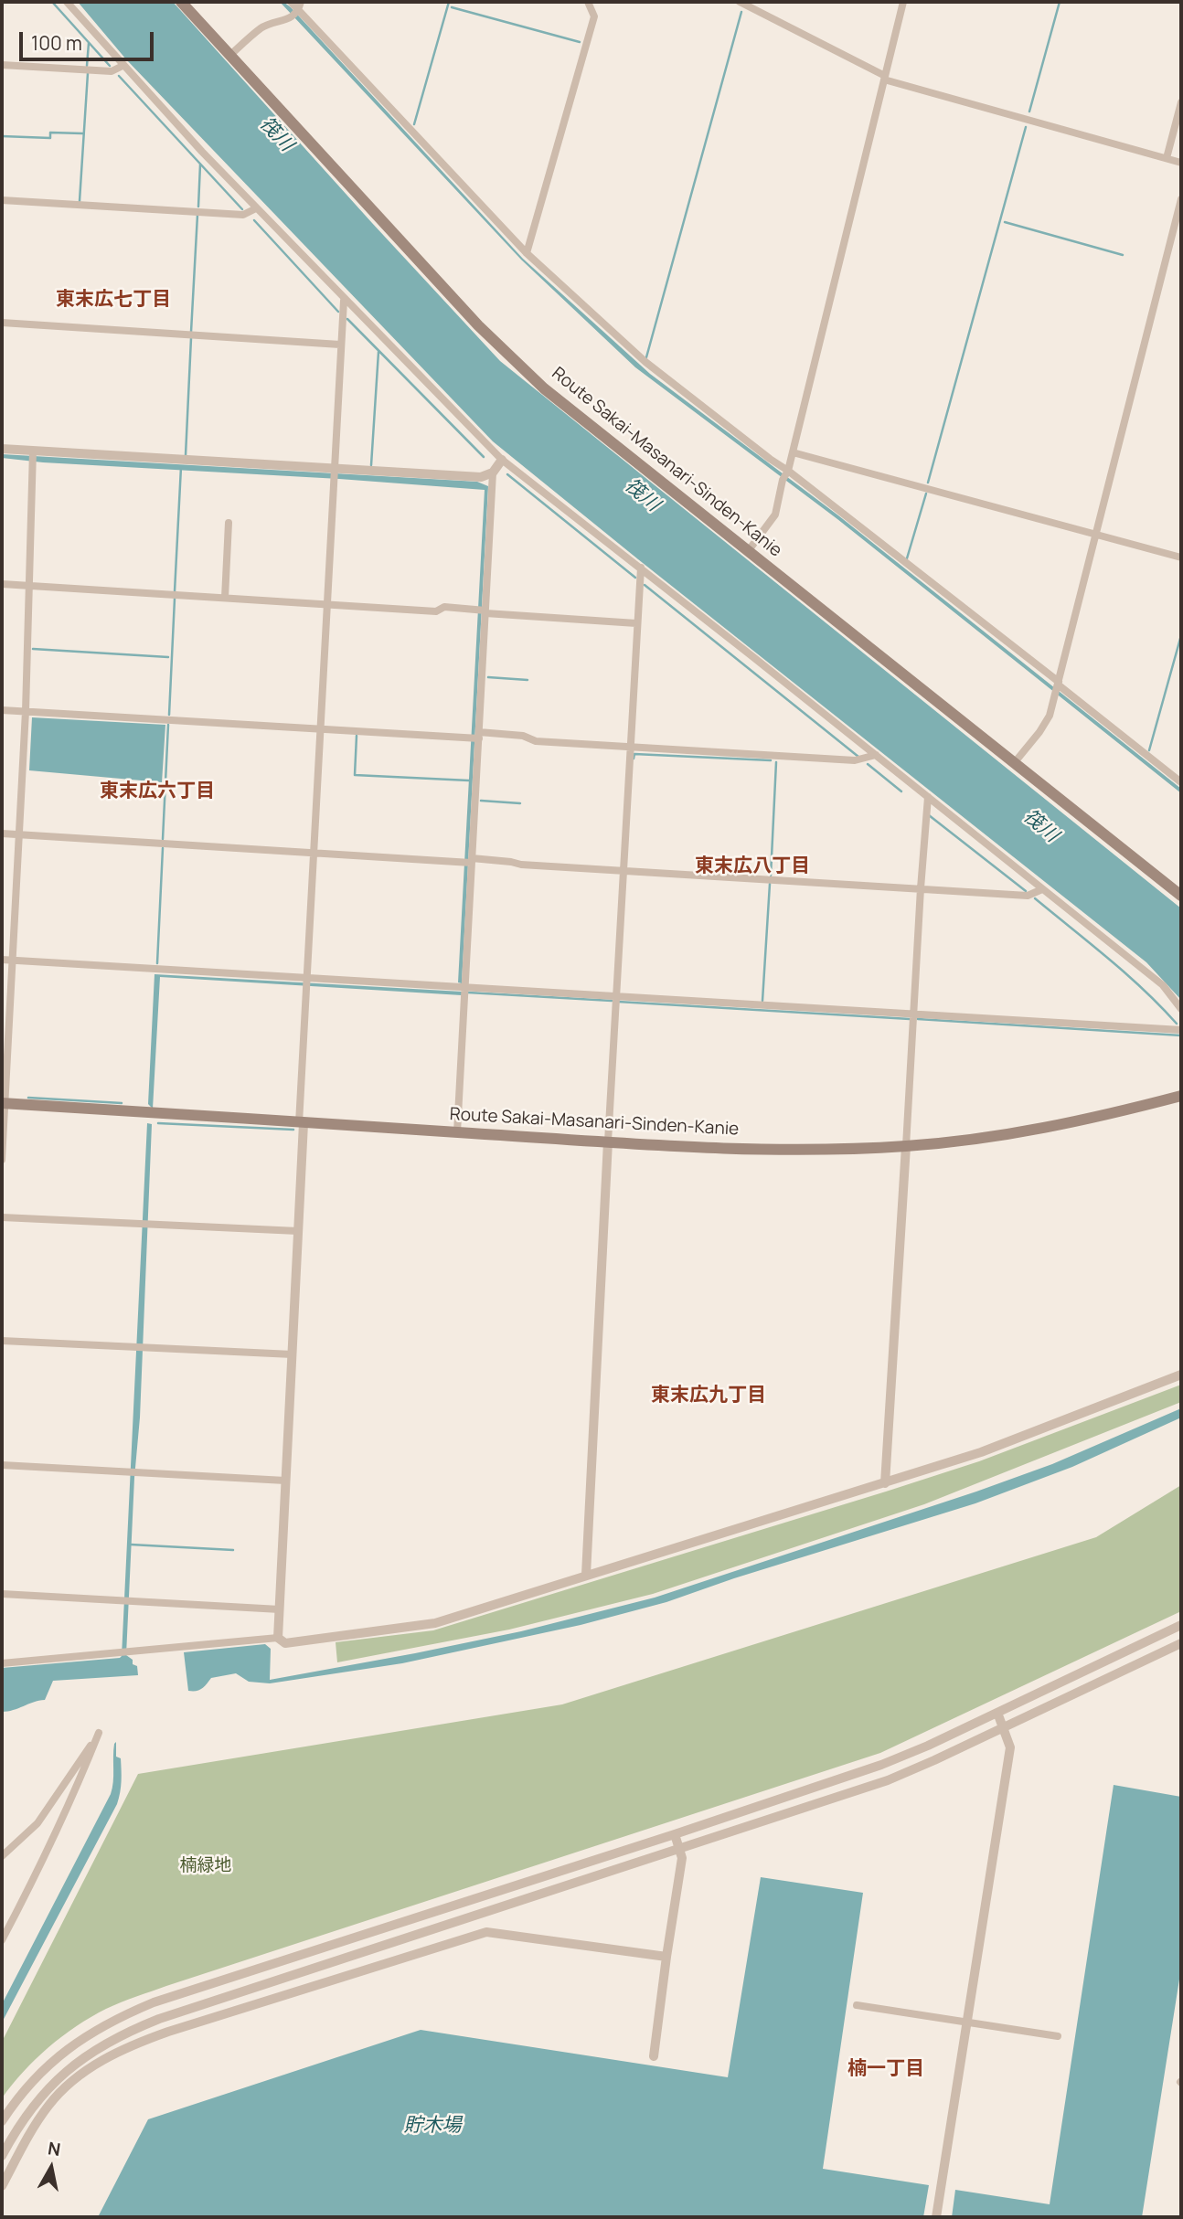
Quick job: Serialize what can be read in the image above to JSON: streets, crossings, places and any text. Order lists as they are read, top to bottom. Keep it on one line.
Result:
{"streets":{"main road":["Route Sakai-Masanari-Sinden-Kanie"]},"districts":["東末広七丁目","東末広六丁目","東末広八丁目","東末広九丁目","楠一丁目"],"water":["筏川","貯木場"],"parks":["楠緑地"],"scale_bar":"100 m","north":"top"}
